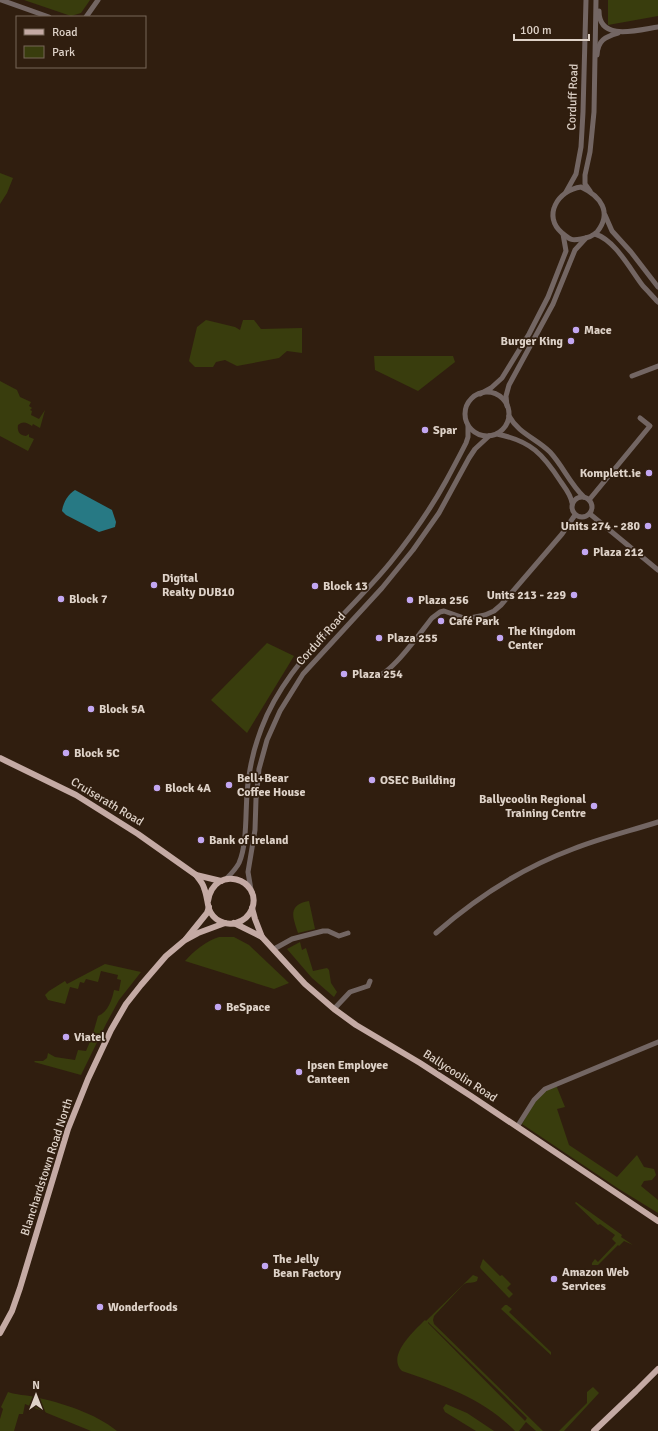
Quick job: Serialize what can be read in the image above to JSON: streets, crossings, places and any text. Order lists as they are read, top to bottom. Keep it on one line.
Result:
{"streets":{"main road":["Cruiserath Road","Ballycoolin Road","Blanchardstown Road North"],"street":["Corduff Road"]},"crossings":[["Corduff Road","Cruiserath Road"],["Corduff Road","Ballycoolin Road"],["Corduff Road","Blanchardstown Road North"],["Cruiserath Road","Ballycoolin Road"],["Cruiserath Road","Blanchardstown Road North"],["Ballycoolin Road","Blanchardstown Road North"]],"places":["Mace","Burger King","Spar","Komplett.ie","Units 274 - 280","Plaza 212","Digital Realty DUB10","Block 13","Units 213 - 229","Block 7","Plaza 256","Café Park","Plaza 255","The Kingdom Center","Plaza 254","Block 5A","Block 5C","OSEC Building","Bell+Bear Coffee House","Block 4A","Ballycoolin Regional Training Centre","Bank of Ireland","BeSpace","Viatel","Ipsen Employee Canteen","The Jelly Bean Factory","Amazon Web Services","Wonderfoods"],"legend":["Road","Park"],"scale_bar":"100 m","north":"top"}
